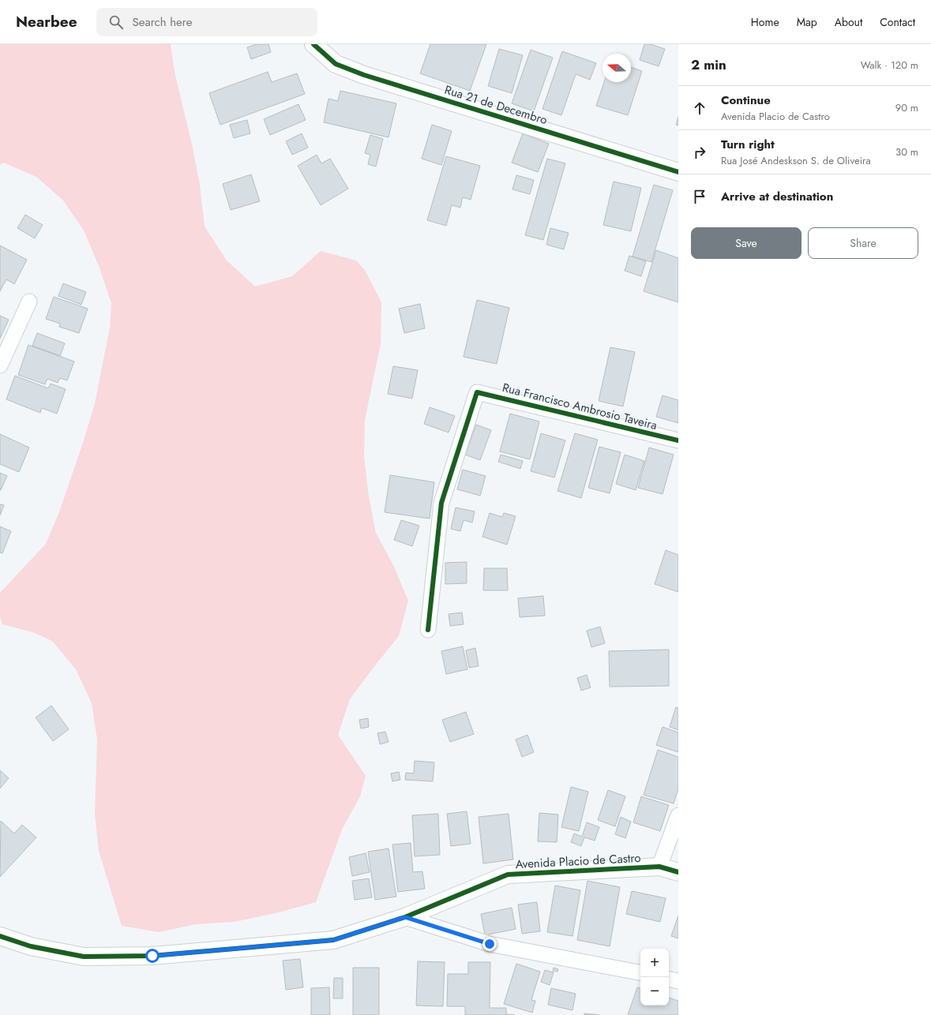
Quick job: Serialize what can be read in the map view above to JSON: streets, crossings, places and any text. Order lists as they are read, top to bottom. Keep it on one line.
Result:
{"streets":{"street":["Rua 21 de Decembro","Rua Francisco Ambrosio Taveira","Avenida Placio de Castro"]},"north":"left","page":{"header":"Nearbee","search":"Search here","nav":["Home","Map","About","Contact"],"heading":["2 min","Walk · 120 m"],"list":[["Continue","Avenida Placio de Castro","90 m"],["Turn right","Rua José Andeskson S. de Oliveira","30 m"],"Arrive at destination"],"buttons":["Save","Share"],"map_buttons":["+","−"]}}
